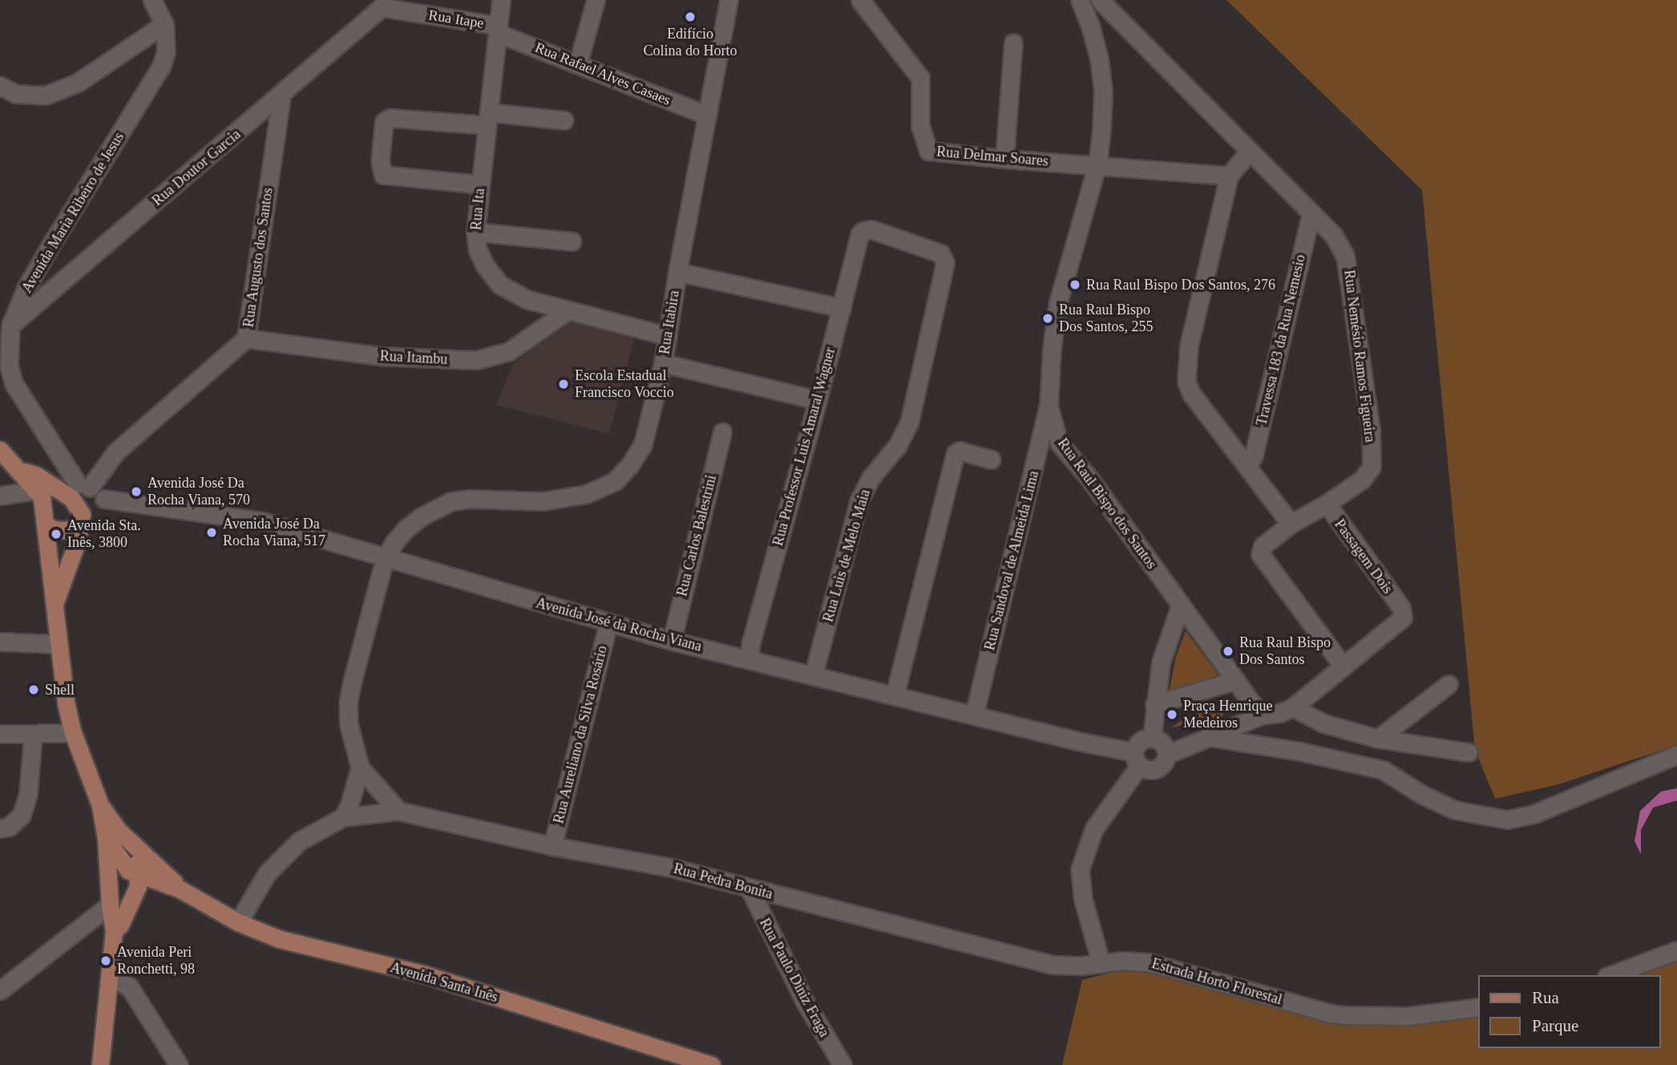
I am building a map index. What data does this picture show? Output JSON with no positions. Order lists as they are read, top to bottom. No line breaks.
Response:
{"streets":{"main road":["Avenida Santa Inês"],"street":["Rua Itape","Rua Rafael Alves Casaes","Rua Delmar Soares","Rua Doutor Garcia","Rua Ita","Avenida Maria Ribeiro de Jesus","Rua Augusto dos Santos","Rua Itabira","Travessa 183 da Rua Nemesio","Rua Nemésio Ramos Figueira","Rua Itambu","Rua Professor Luis Amaral Wagner","Rua Raul Bispo dos Santos","Rua Carlos Balestrini","Rua Luis de Melo Maia","Passagem Dois","Rua Sandoval de Almeida Lima","Avenida José da Rocha Viana","Rua Aureliano da Silva Rosário","Rua Pedra Bonita","Rua Paulo Diniz Fraga","Estrada Horto Florestal"]},"crossings":[["Rua Itape","Rua Rafael Alves Casaes"],["Rua Itape","Rua Doutor Garcia"],["Rua Itape","Rua Ita"],["Rua Rafael Alves Casaes","Rua Ita"],["Rua Rafael Alves Casaes","Rua Itabira"],["Rua Delmar Soares","Rua Raul Bispo dos Santos"],["Rua Doutor Garcia","Avenida Maria Ribeiro de Jesus"],["Rua Doutor Garcia","Rua Augusto dos Santos"],["Rua Ita","Rua Itabira"],["Rua Ita","Rua Itambu"],["Avenida Maria Ribeiro de Jesus","Rua Augusto dos Santos"],["Avenida Maria Ribeiro de Jesus","Avenida José da Rocha Viana"],["Rua Augusto dos Santos","Rua Itambu"],["Rua Itabira","Avenida José da Rocha Viana"],["Travessa 183 da Rua Nemesio","Rua Nemésio Ramos Figueira"],["Rua Nemésio Ramos Figueira","Passagem Dois"],["Rua Professor Luis Amaral Wagner","Rua Luis de Melo Maia"],["Rua Professor Luis Amaral Wagner","Avenida José da Rocha Viana"],["Rua Raul Bispo dos Santos","Rua Sandoval de Almeida Lima"],["Rua Carlos Balestrini","Avenida José da Rocha Viana"],["Rua Luis de Melo Maia","Avenida José da Rocha Viana"],["Rua Sandoval de Almeida Lima","Avenida José da Rocha Viana"],["Avenida José da Rocha Viana","Rua Aureliano da Silva Rosário"],["Rua Aureliano da Silva Rosário","Rua Pedra Bonita"],["Rua Pedra Bonita","Rua Paulo Diniz Fraga"],["Rua Pedra Bonita","Estrada Horto Florestal"]],"places":["Edifício Colina do Horto","Rua Raul Bispo Dos Santos, 276","Rua Raul Bispo Dos Santos, 255","Escola Estadual Francisco Voccio","Avenida José Da Rocha Viana, 570","Avenida José Da Rocha Viana, 517","Avenida Sta. Inês, 3800","Rua Raul Bispo Dos Santos","Shell","Praça Henrique Medeiros","Avenida Peri Ronchetti, 98"],"legend":["Rua","Parque"]}
